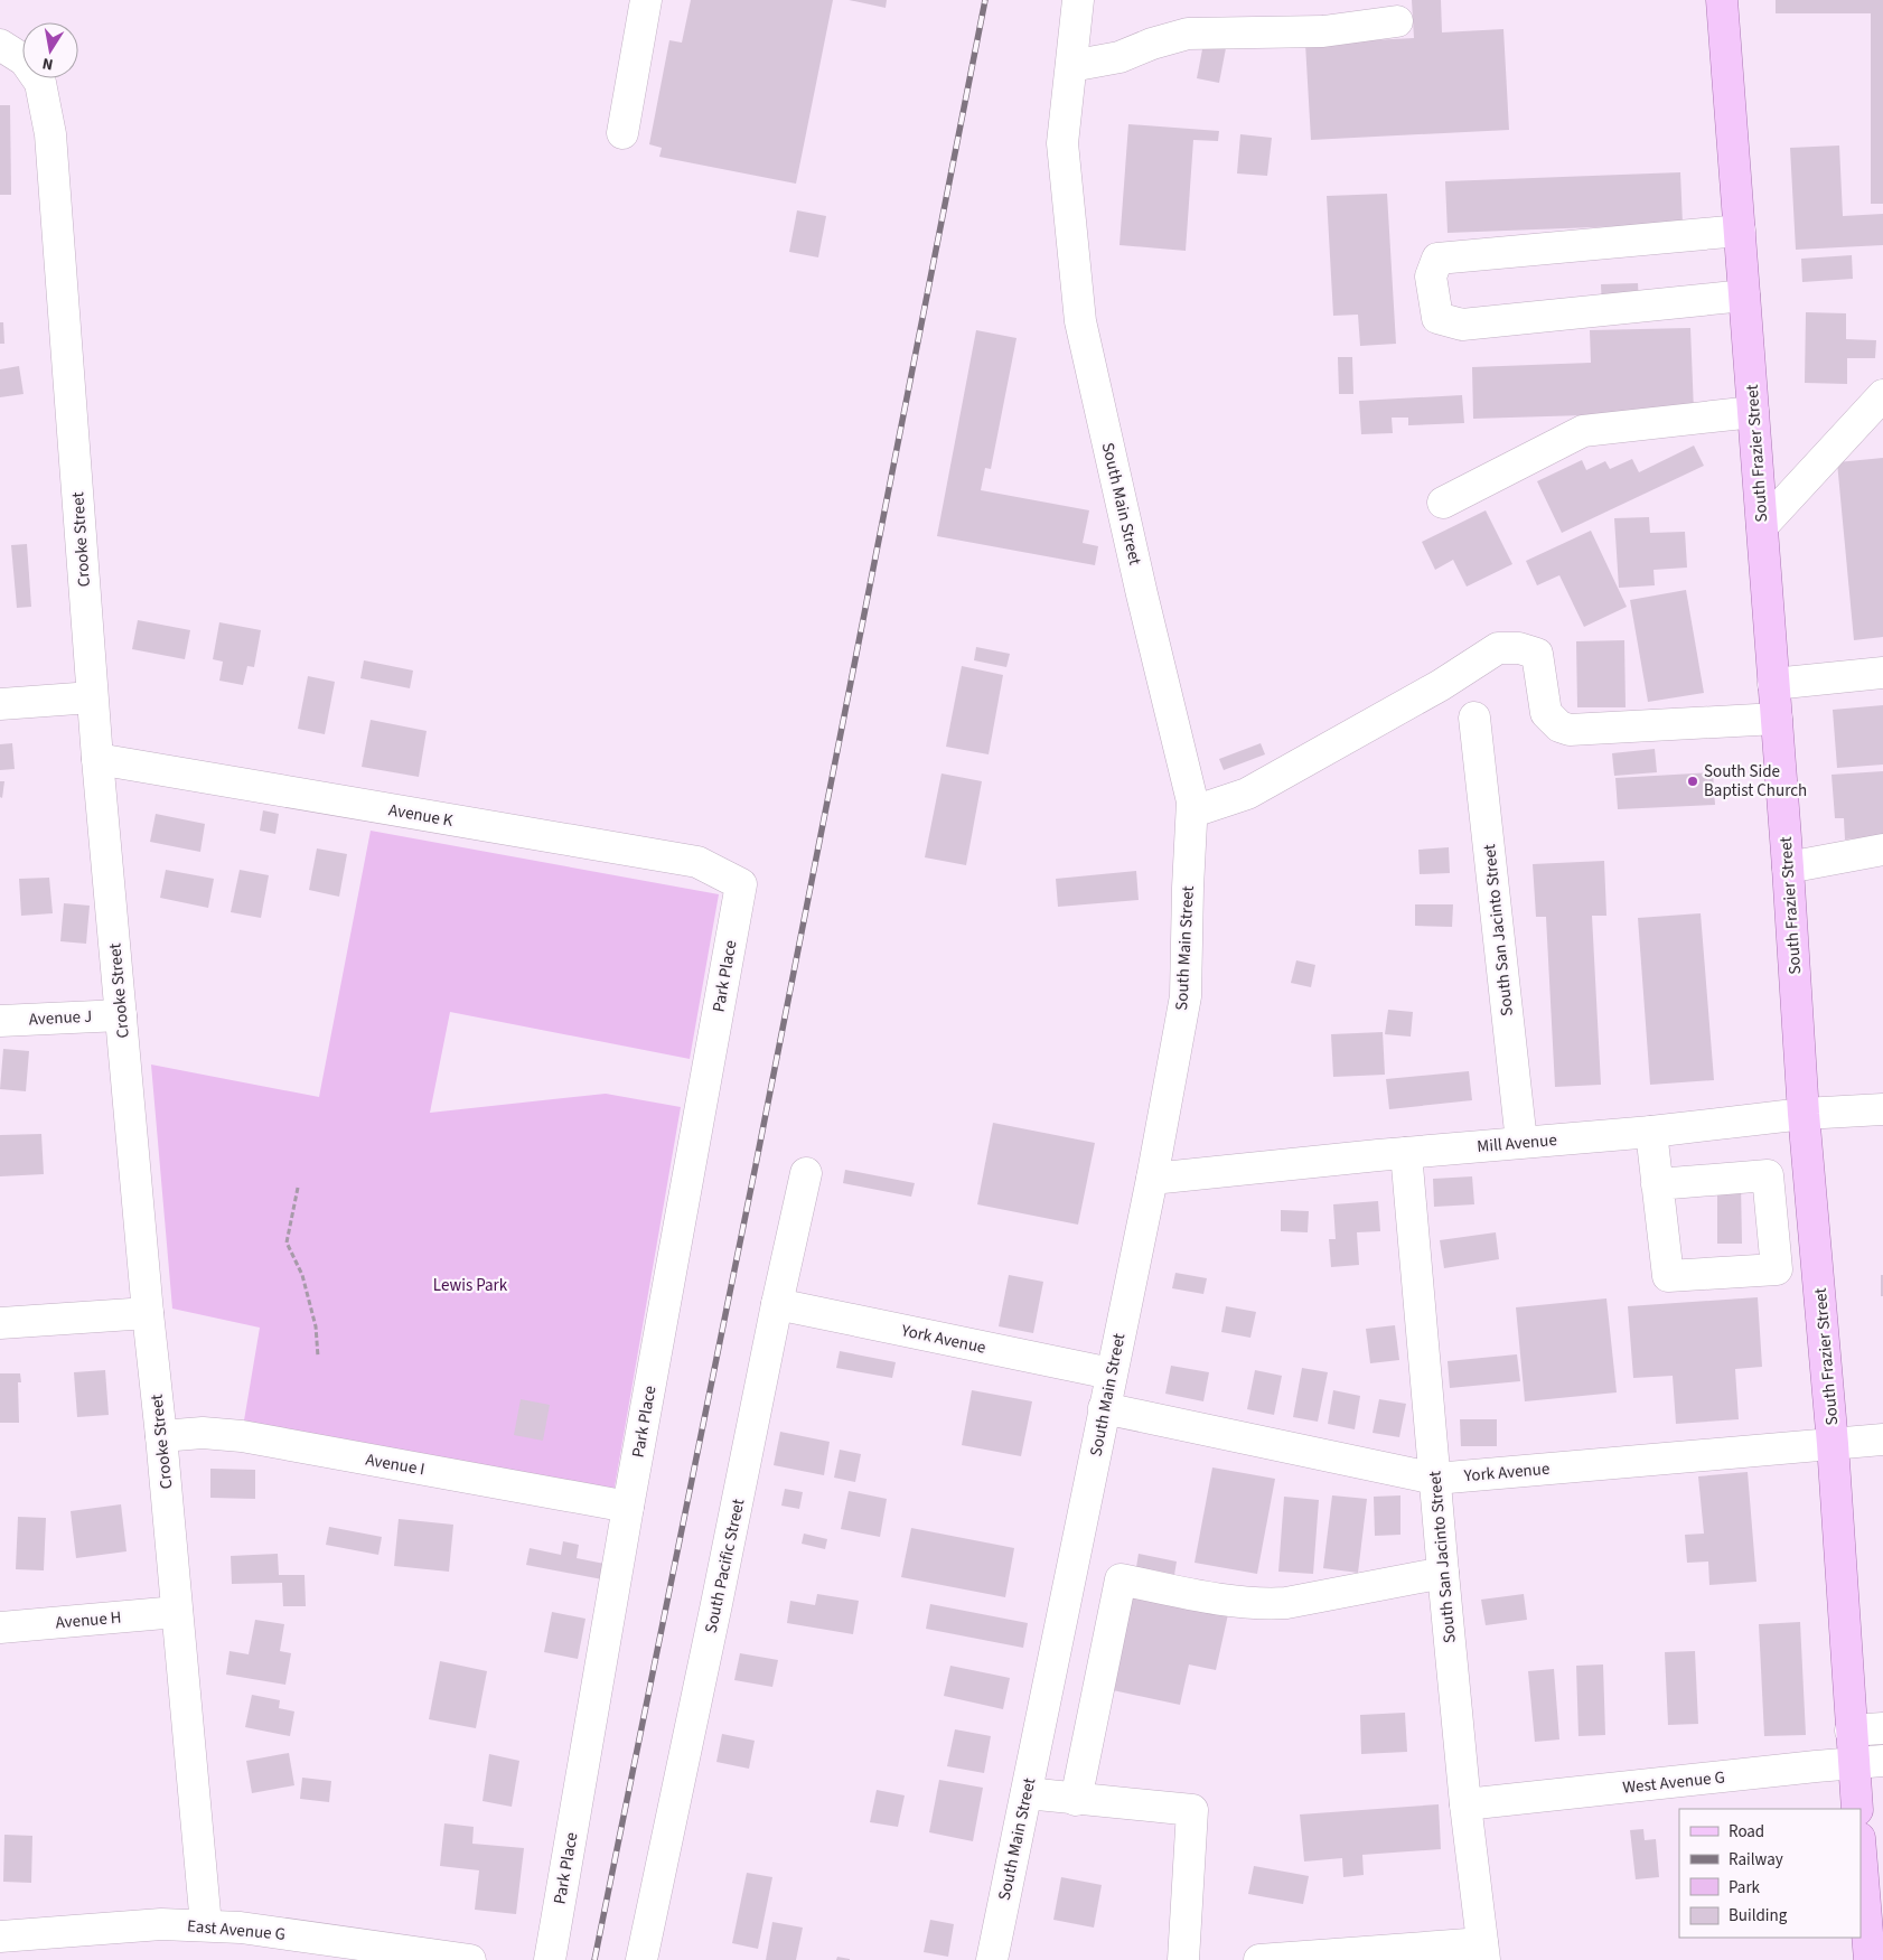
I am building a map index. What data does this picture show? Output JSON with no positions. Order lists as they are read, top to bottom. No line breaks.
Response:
{"streets":{"main road":["South Frazier Street"],"street":["South Main Street","Crooke Street","Avenue K","South San Jacinto Street","Park Place","Avenue J","Mill Avenue","York Avenue","Avenue I","South Pacific Street","Avenue H","West Avenue G","East Avenue G"]},"crossings":[["South Frazier Street","Mill Avenue"],["South Frazier Street","York Avenue"],["South Frazier Street","West Avenue G"],["South Main Street","Mill Avenue"],["South Main Street","York Avenue"],["Crooke Street","Avenue K"],["Crooke Street","Avenue J"],["Crooke Street","Avenue I"],["Crooke Street","Avenue H"],["Crooke Street","East Avenue G"],["Avenue K","Park Place"],["South San Jacinto Street","Mill Avenue"],["South San Jacinto Street","York Avenue"],["South San Jacinto Street","West Avenue G"],["Park Place","Avenue I"],["York Avenue","South Pacific Street"]],"parks":["Lewis Park"],"places":["South Side Baptist Church"],"legend":["Road","Railway","Park","Building"],"north":"bottom"}
